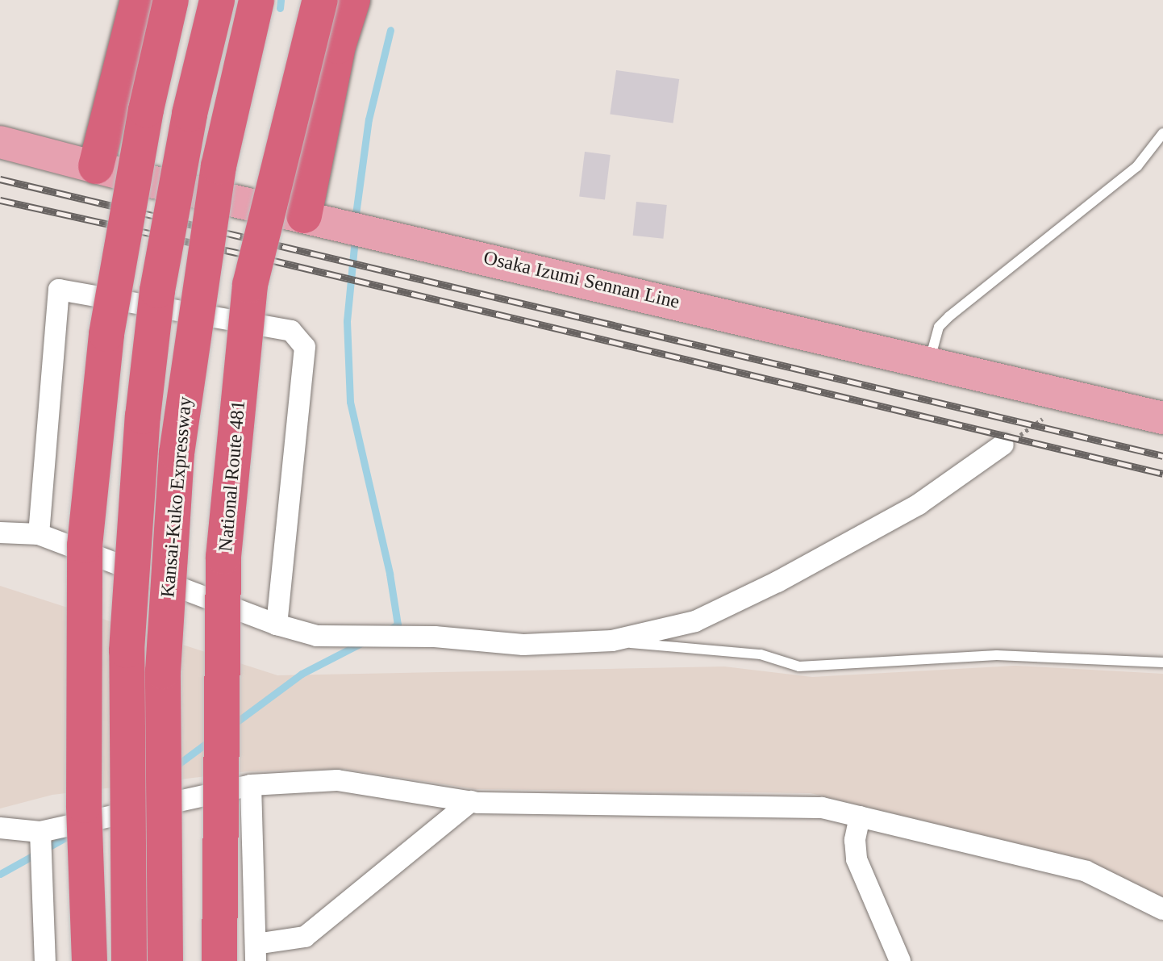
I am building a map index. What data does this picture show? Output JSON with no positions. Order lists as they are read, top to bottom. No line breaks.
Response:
{"streets":{"highway":["National Route 481","Kansai-Kuko Expressway"],"main road":["Osaka Izumi Sennan Line"]}}
